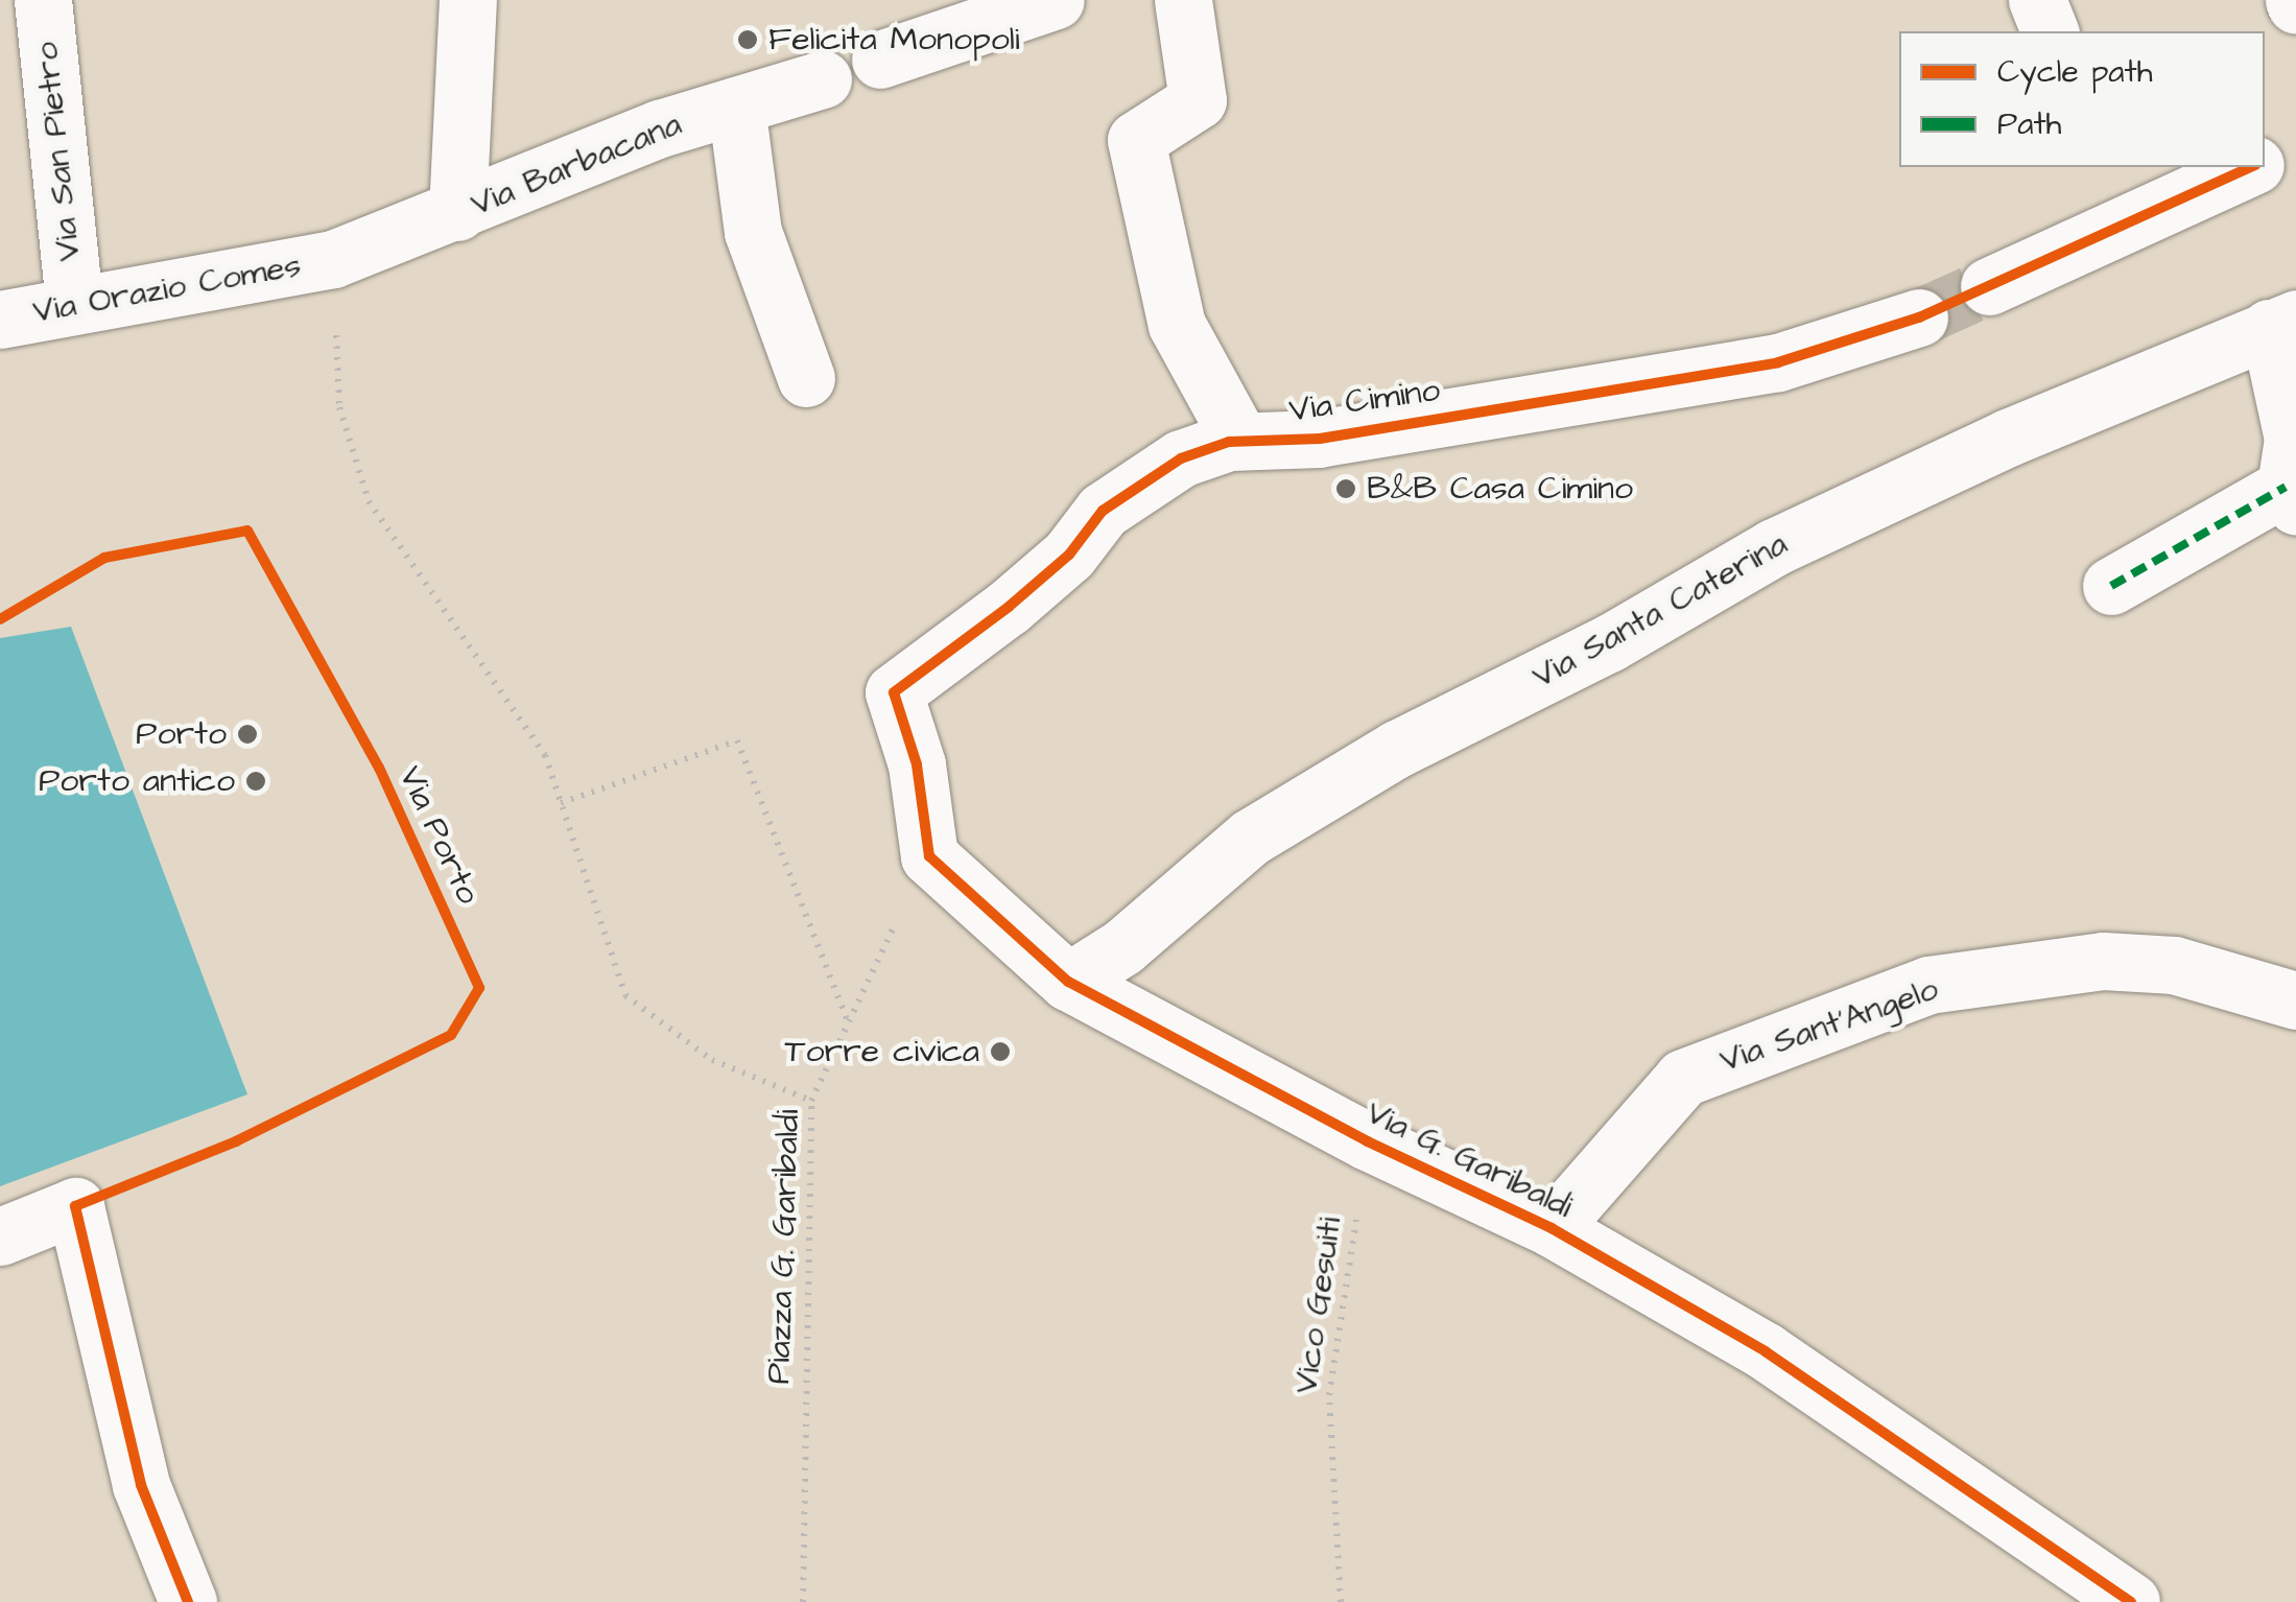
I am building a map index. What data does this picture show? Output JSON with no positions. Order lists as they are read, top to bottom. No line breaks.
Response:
{"streets":{"street":["Via San Pietro","Via Barbacana","Via Orazio Comes","Via Cimino","Via Santa Caterina","Via Sant'Angelo","Via G. Garibaldi"],"path":["Piazza G. Garibaldi","Vico Gesuiti"],"cycle path":["Via Porto"]},"crossings":[["Via San Pietro","Via Orazio Comes"],["Via Barbacana","Via Orazio Comes"],["Via Cimino","Via G. Garibaldi"],["Via Cimino","Piazza G. Garibaldi"],["Via Santa Caterina","Via G. Garibaldi"],["Via Sant'Angelo","Via G. Garibaldi"],["Via G. Garibaldi","Piazza G. Garibaldi"],["Via G. Garibaldi","Vico Gesuiti"]],"places":["Felicita Monopoli","B&B Casa Cimino","Porto","Porto antico","Torre civica"],"legend":["Cycle path","Path"]}
